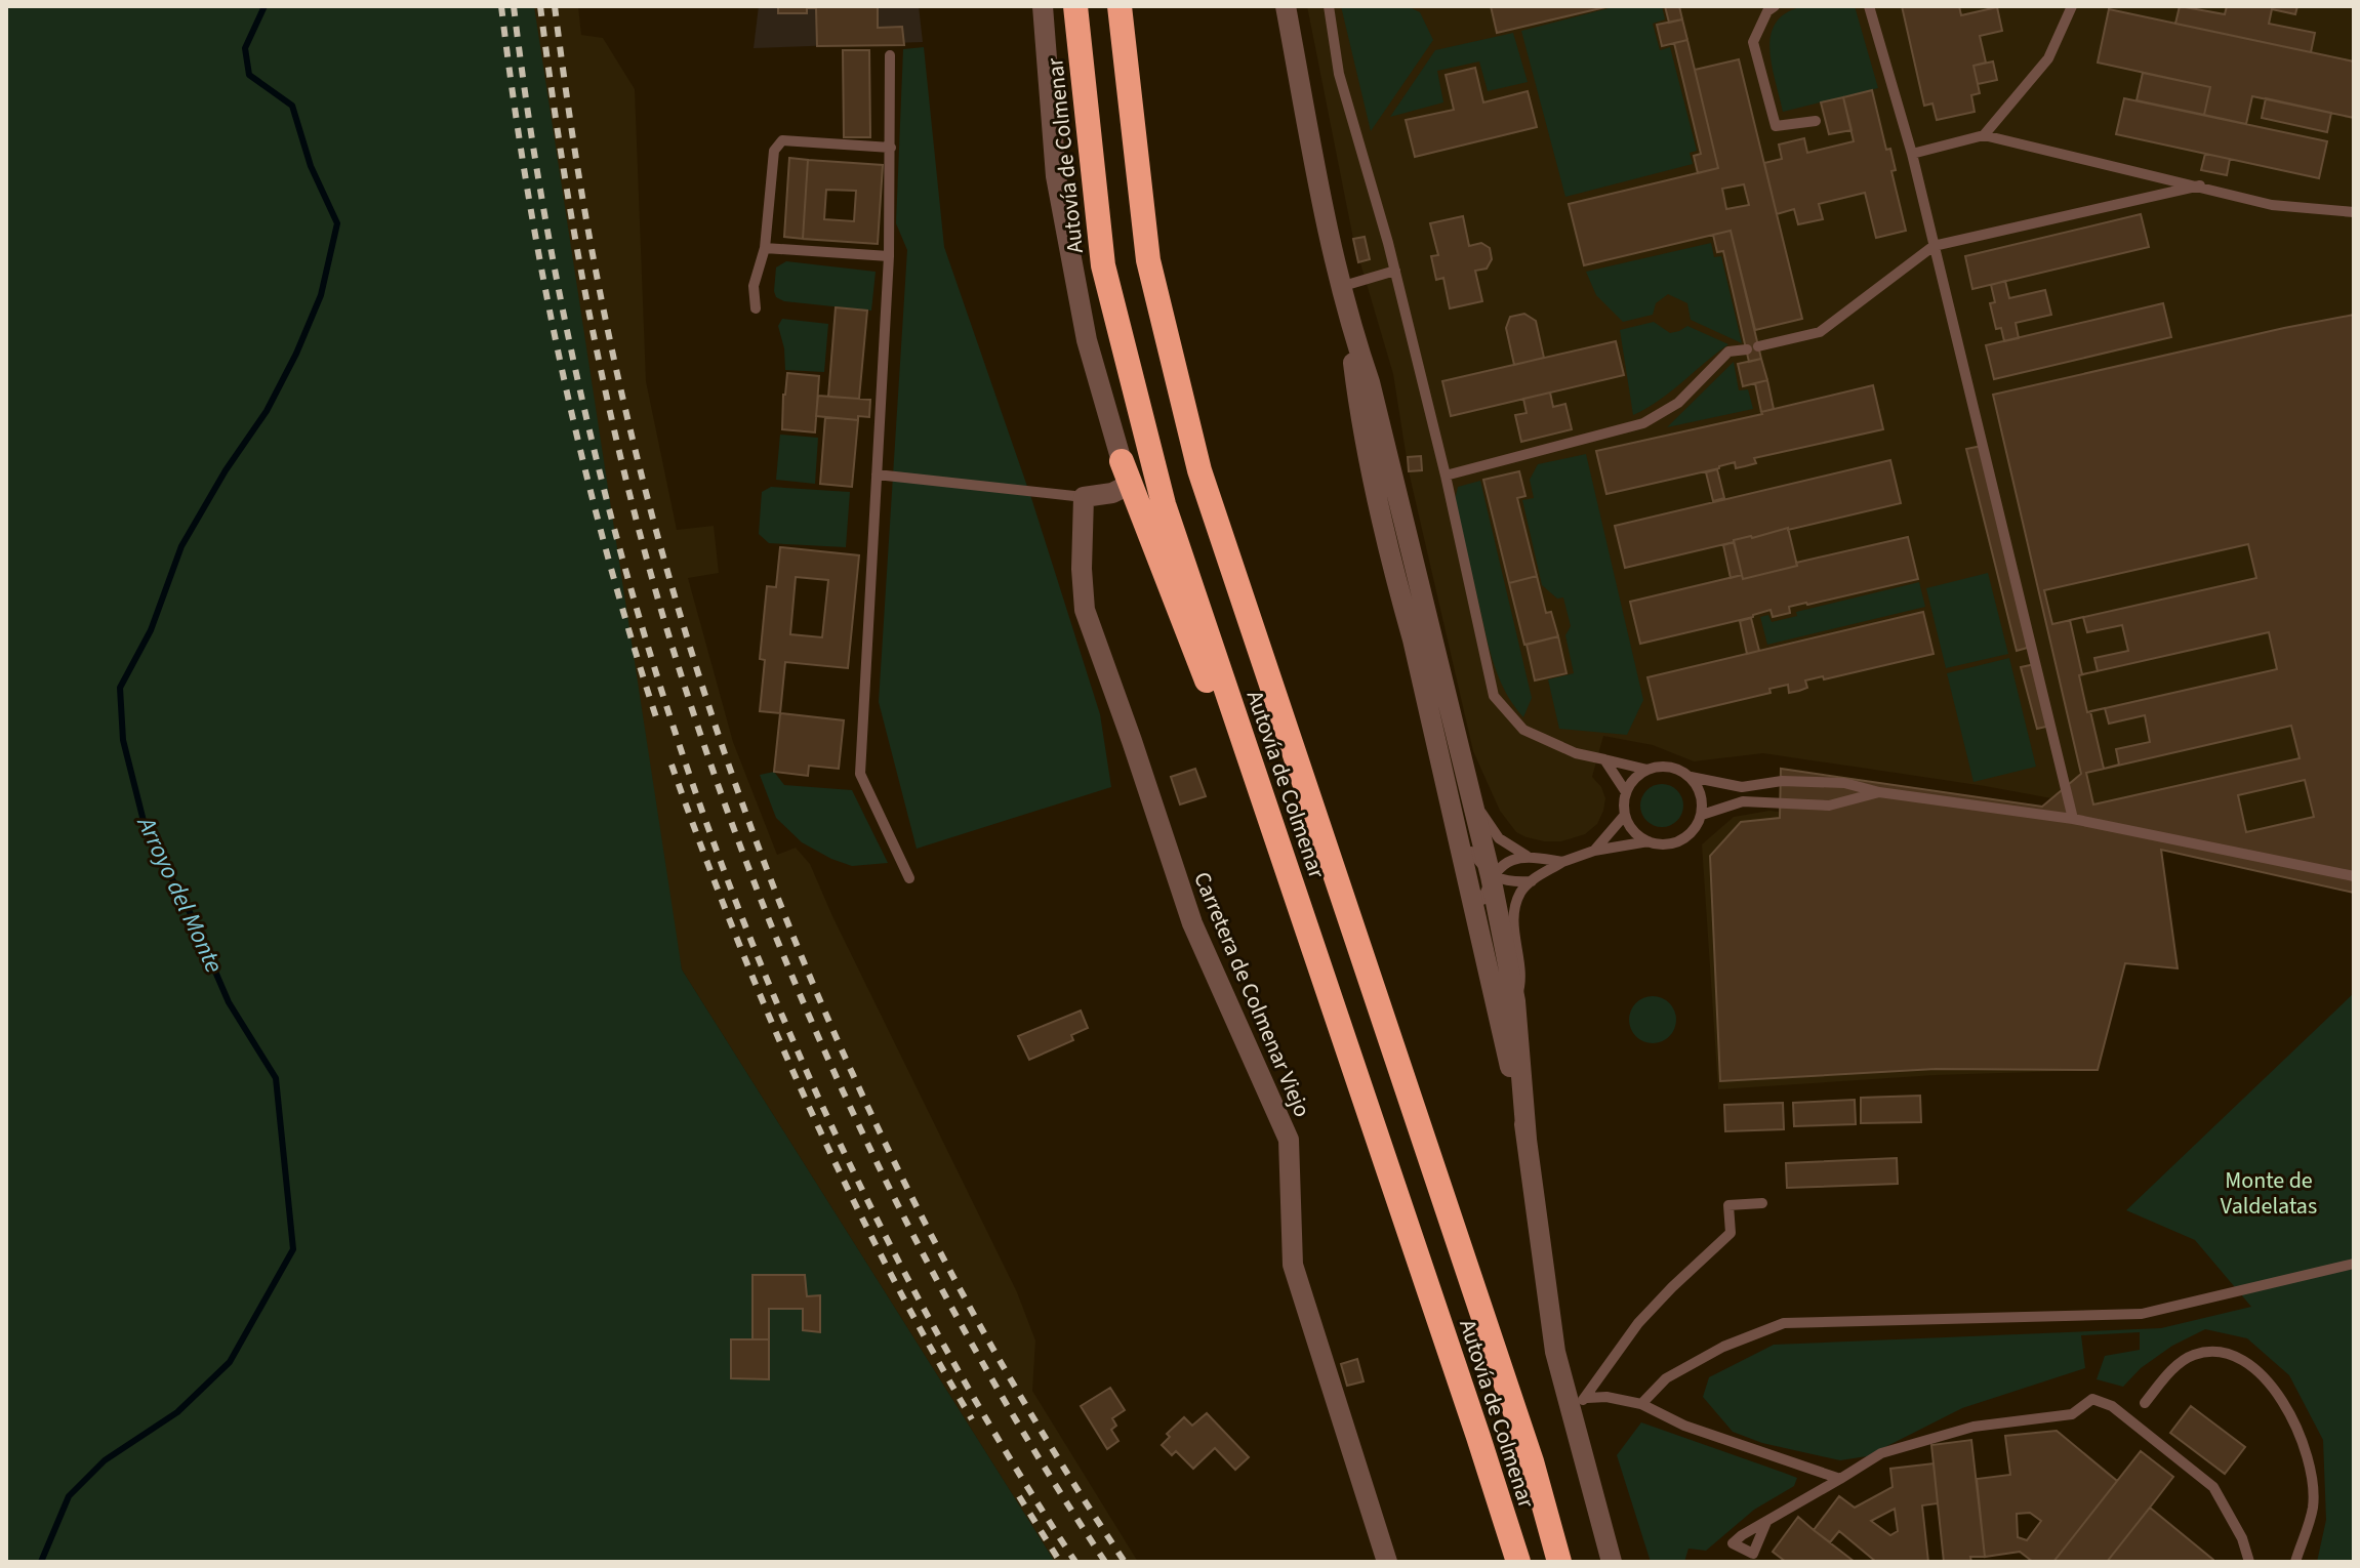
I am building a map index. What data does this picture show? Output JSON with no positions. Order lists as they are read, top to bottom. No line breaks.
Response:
{"streets":{"highway":["Autovía de Colmenar"],"street":["Carretera de Colmenar Viejo"]},"water":["Arroyo del Monte"],"parks":["Monte de Valdelatas"]}
